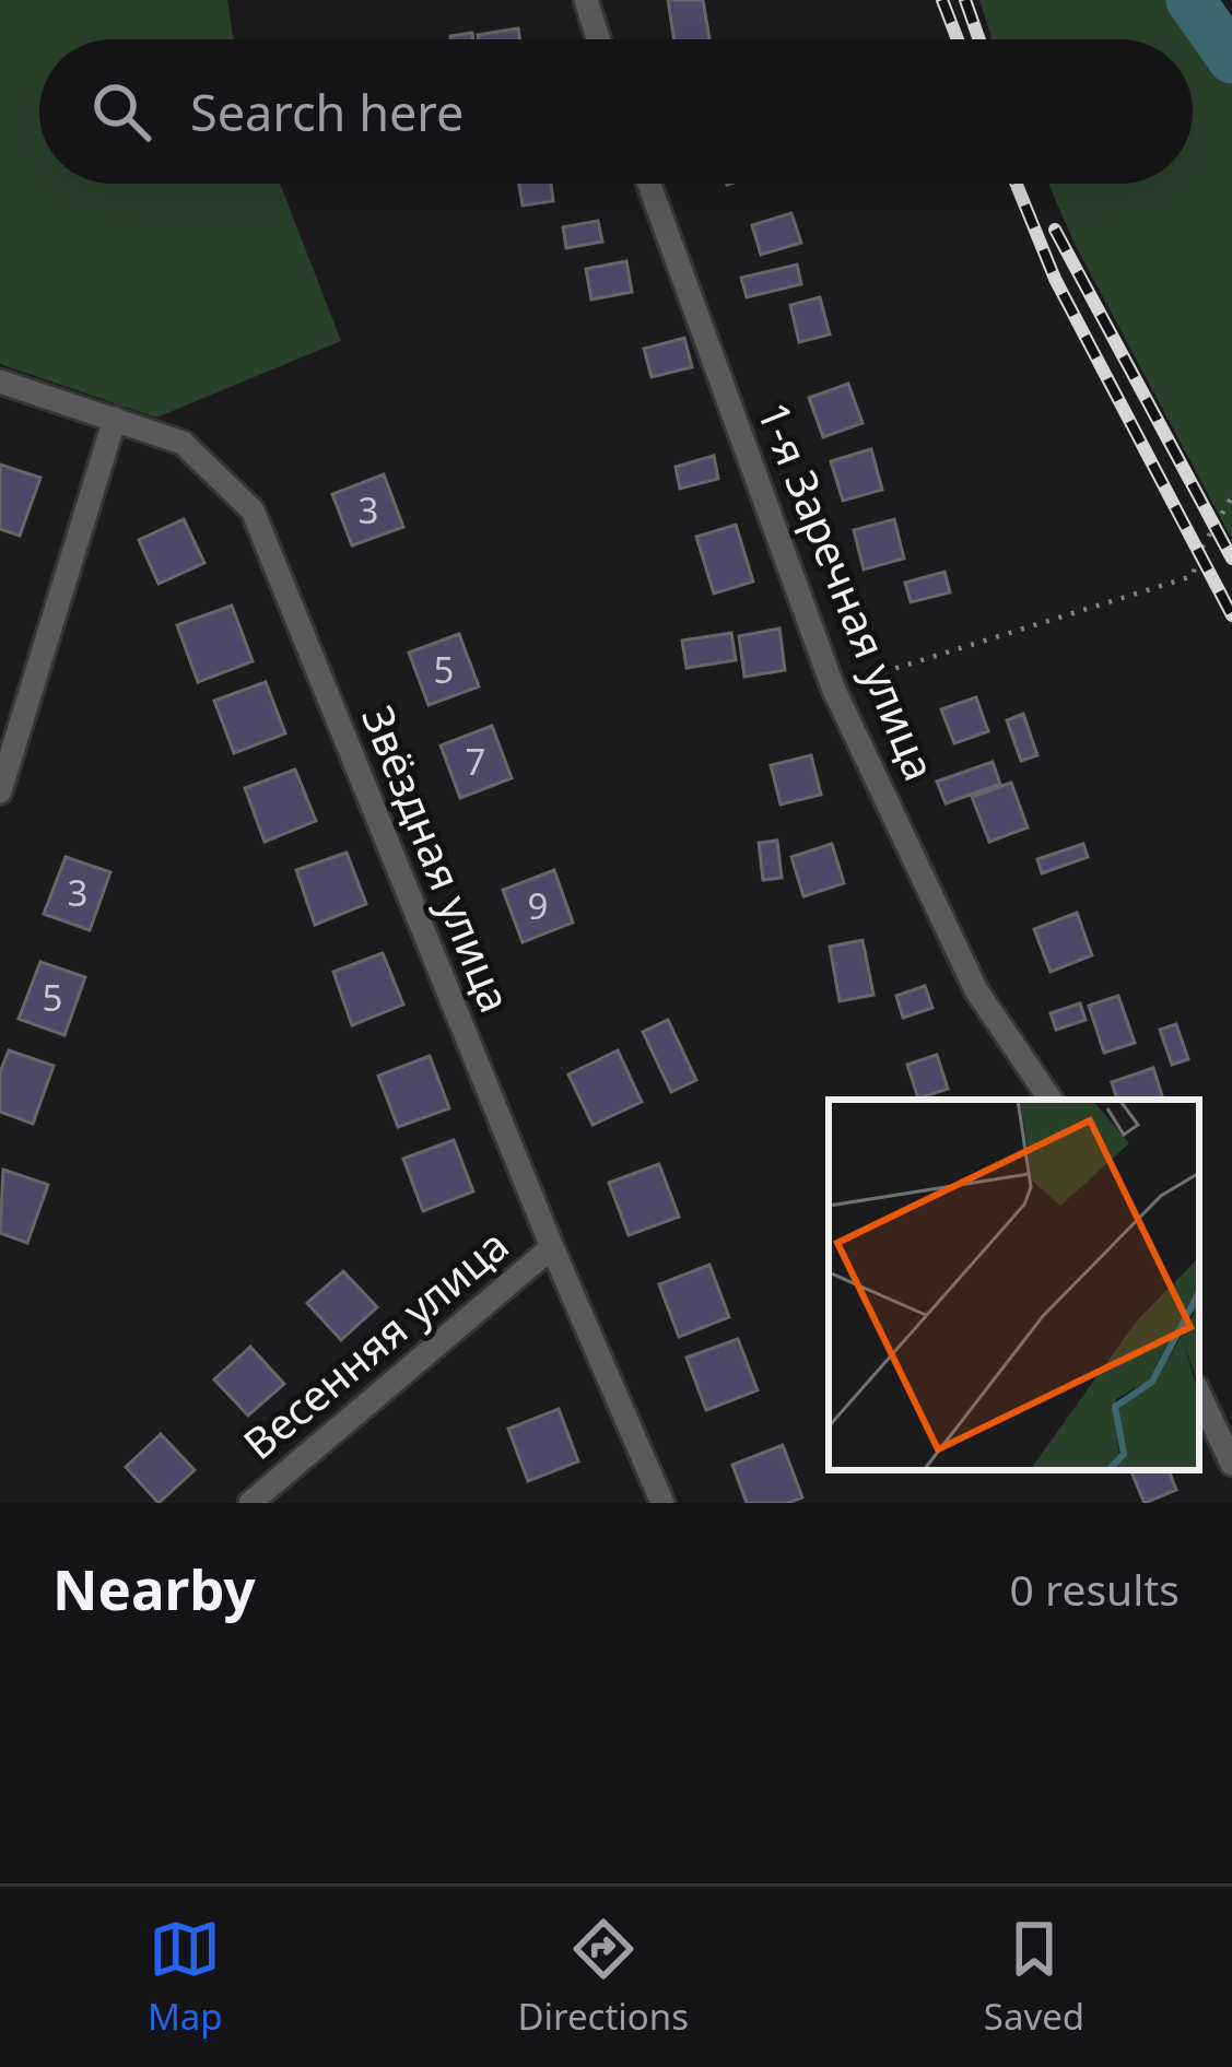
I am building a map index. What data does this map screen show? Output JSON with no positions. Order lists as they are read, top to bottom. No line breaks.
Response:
{"streets":{"street":["1-я Заречная улица","Звёздная улица","Весенняя улица"]},"crossings":[["Звёздная улица","Весенняя улица"]],"house_numbers":["3","5","7","3","9","5"],"page":{"search":"Search here","heading":["Nearby","0 results"],"nav":["Map","Directions","Saved"]}}
